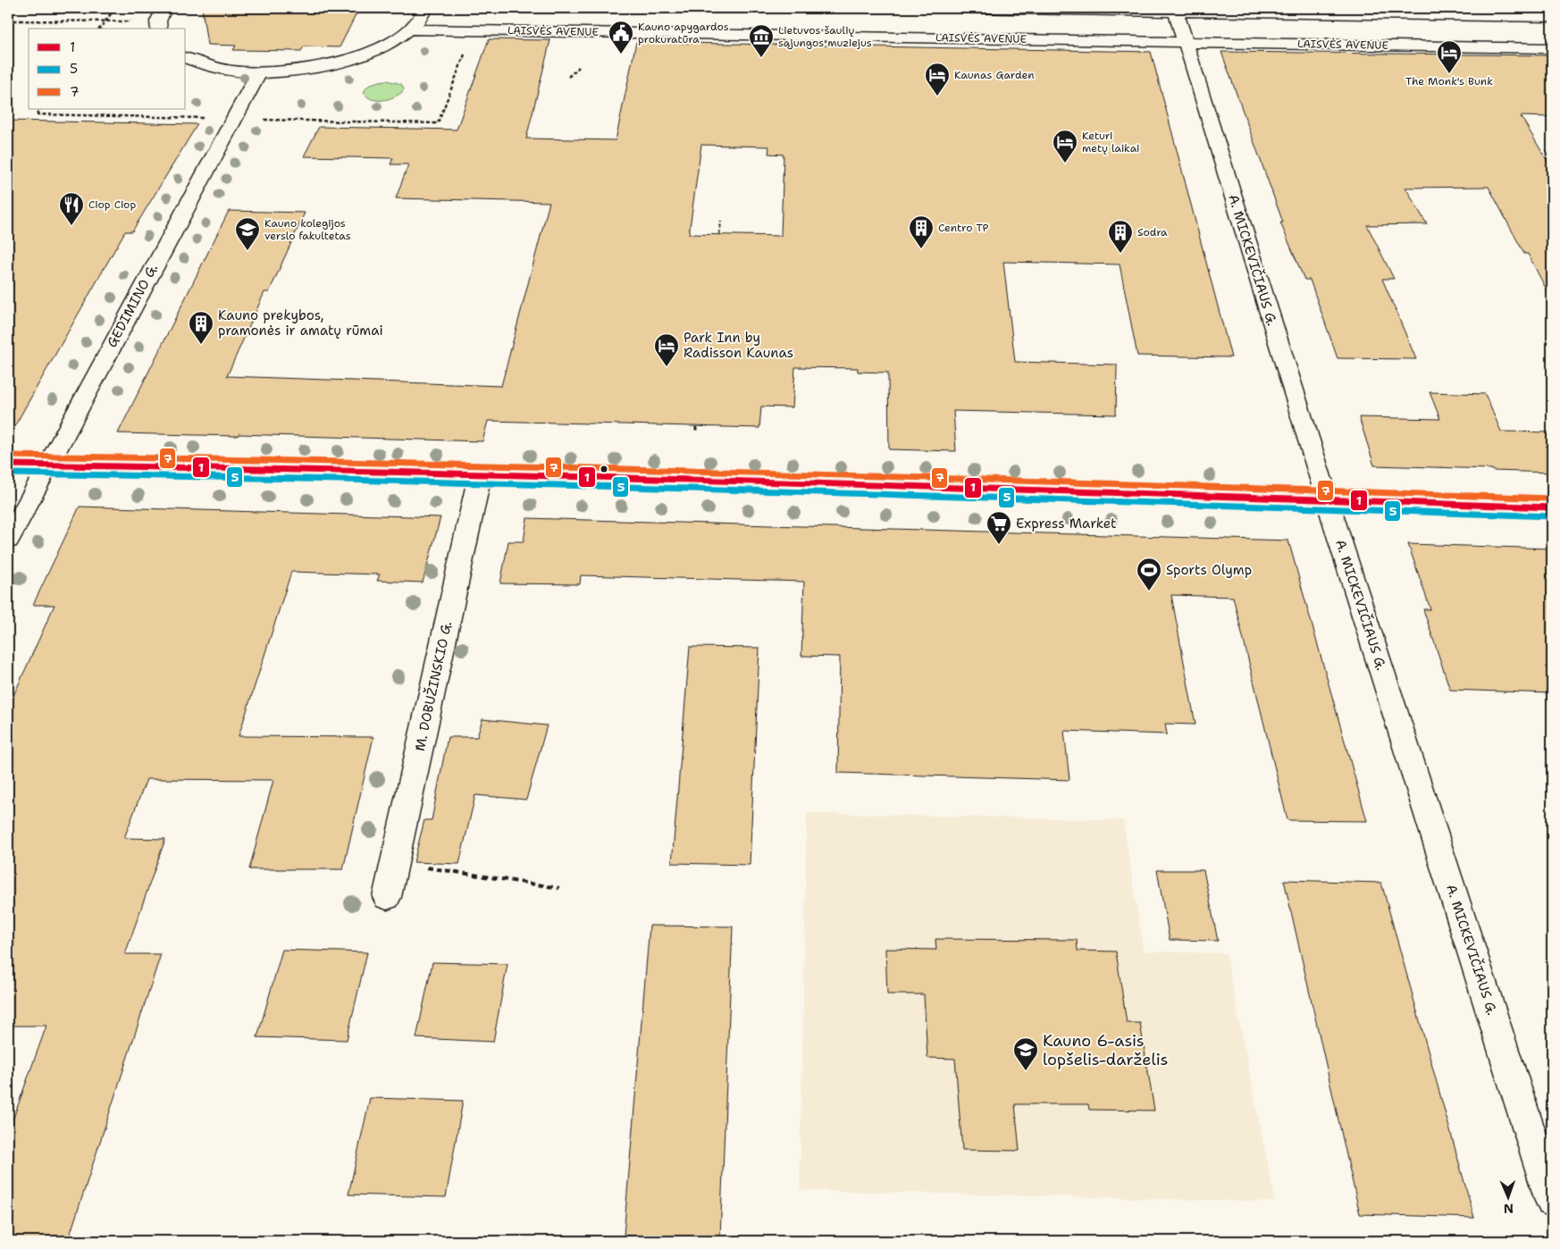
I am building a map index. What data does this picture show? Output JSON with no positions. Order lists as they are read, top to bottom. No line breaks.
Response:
{"streets":{"street":["LAISVĖS AVENUE","A. MICKEVIČIAUS G.","GEDIMINO G.","M. DOBUŽINSKIO G."]},"crossings":[["LAISVĖS AVENUE","A. MICKEVIČIAUS G."]],"places":{"public building":["Kauno apygardos prokuratūra"],"museum":["Lietuvos šaulių sąjungos muziejus"],"hotel":["The Monk's Bunk","Kaunas Garden","Keturi metų laikai","Park Inn by Radisson Kaunas"],"restaurant":["Ciop Ciop"],"building":["Centro TP","Sodra","Kauno prekybos, pramonės ir amatų rūmai"],"school or university":["Kauno kolegijos verslo fakultetas","Kauno 6-asis lopšelis-darželis"],"supermarket":["Express Market"],"sports":["Sports Olymp"]},"lines":["transit line 7","transit line 1","transit line 5"],"legend":["1","5","7"],"north":"bottom"}
